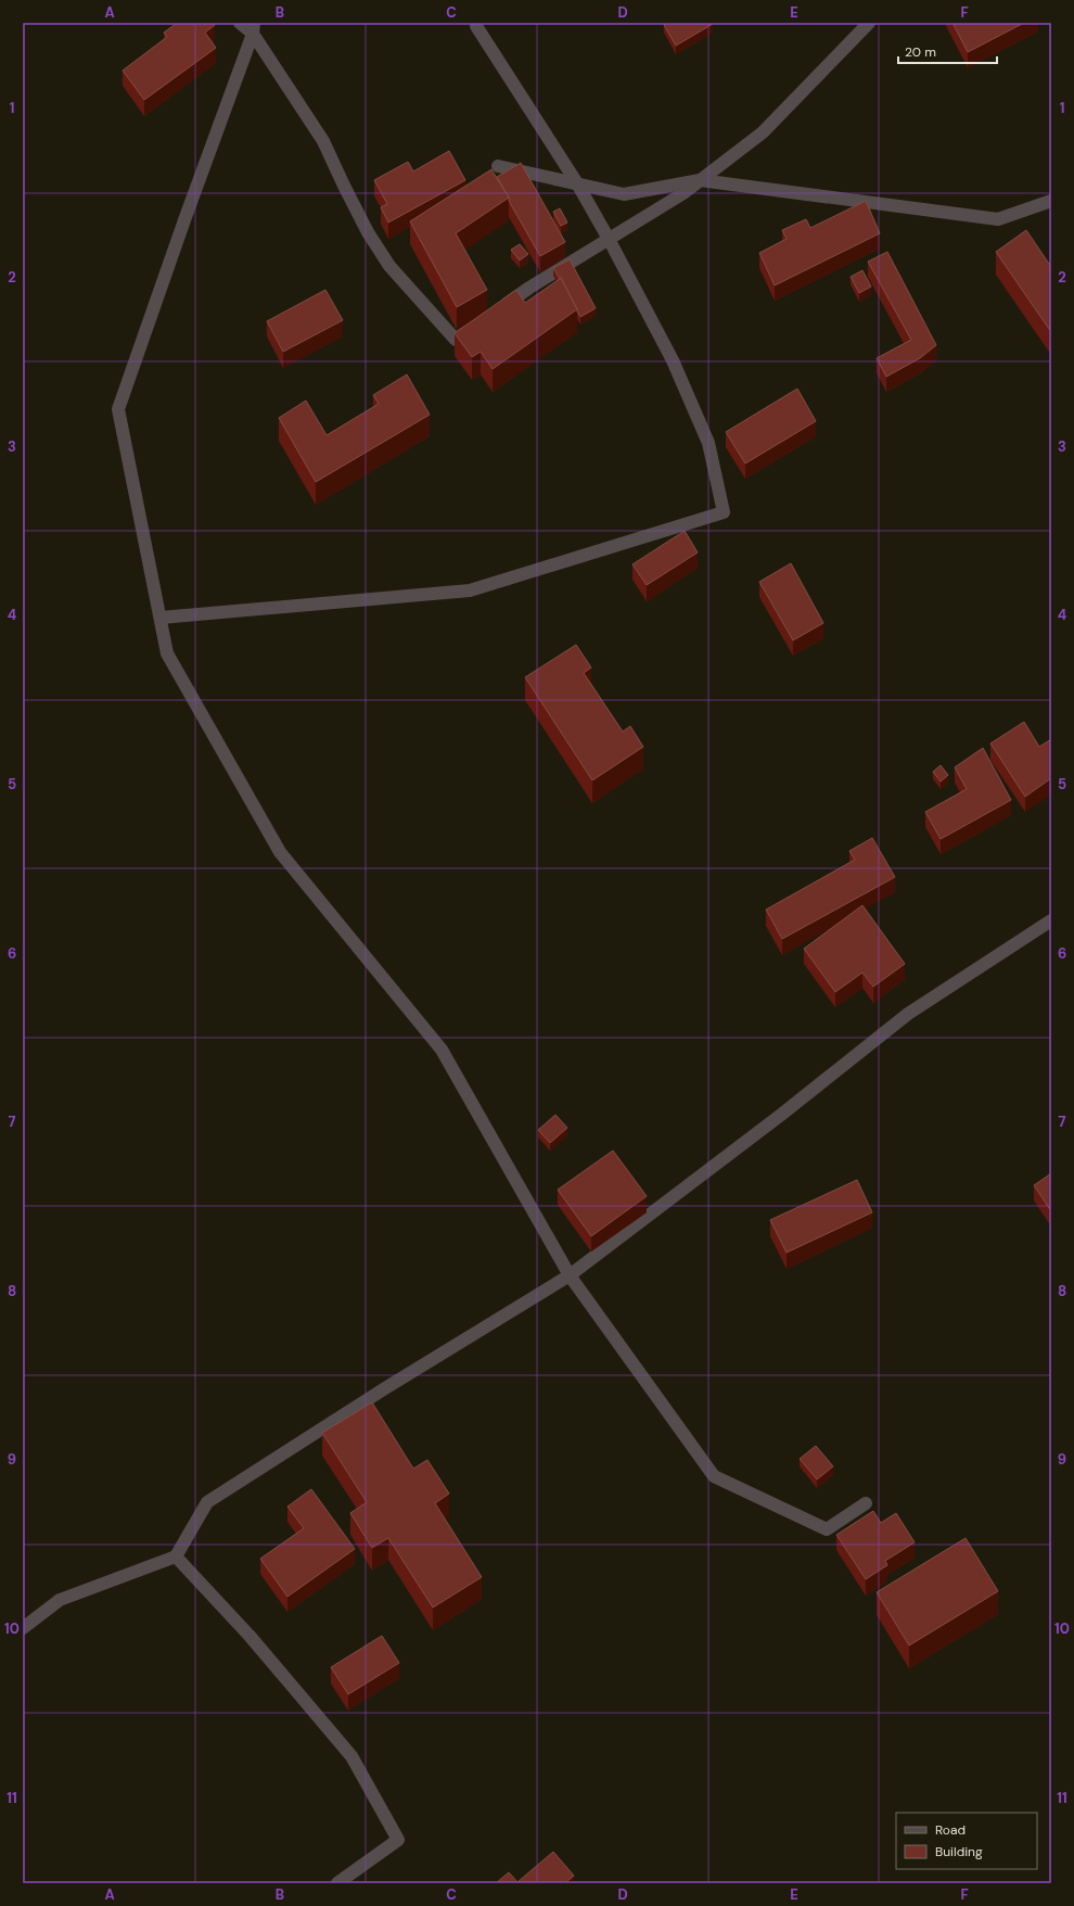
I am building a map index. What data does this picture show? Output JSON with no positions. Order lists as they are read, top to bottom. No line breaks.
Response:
{"legend":["Road","Building"],"scale_bar":"20 m","grid":{"columns":["A","B","C","D","E","F"],"rows":["1","2","3","4","5","6","7","8","9","10","11"]}}
